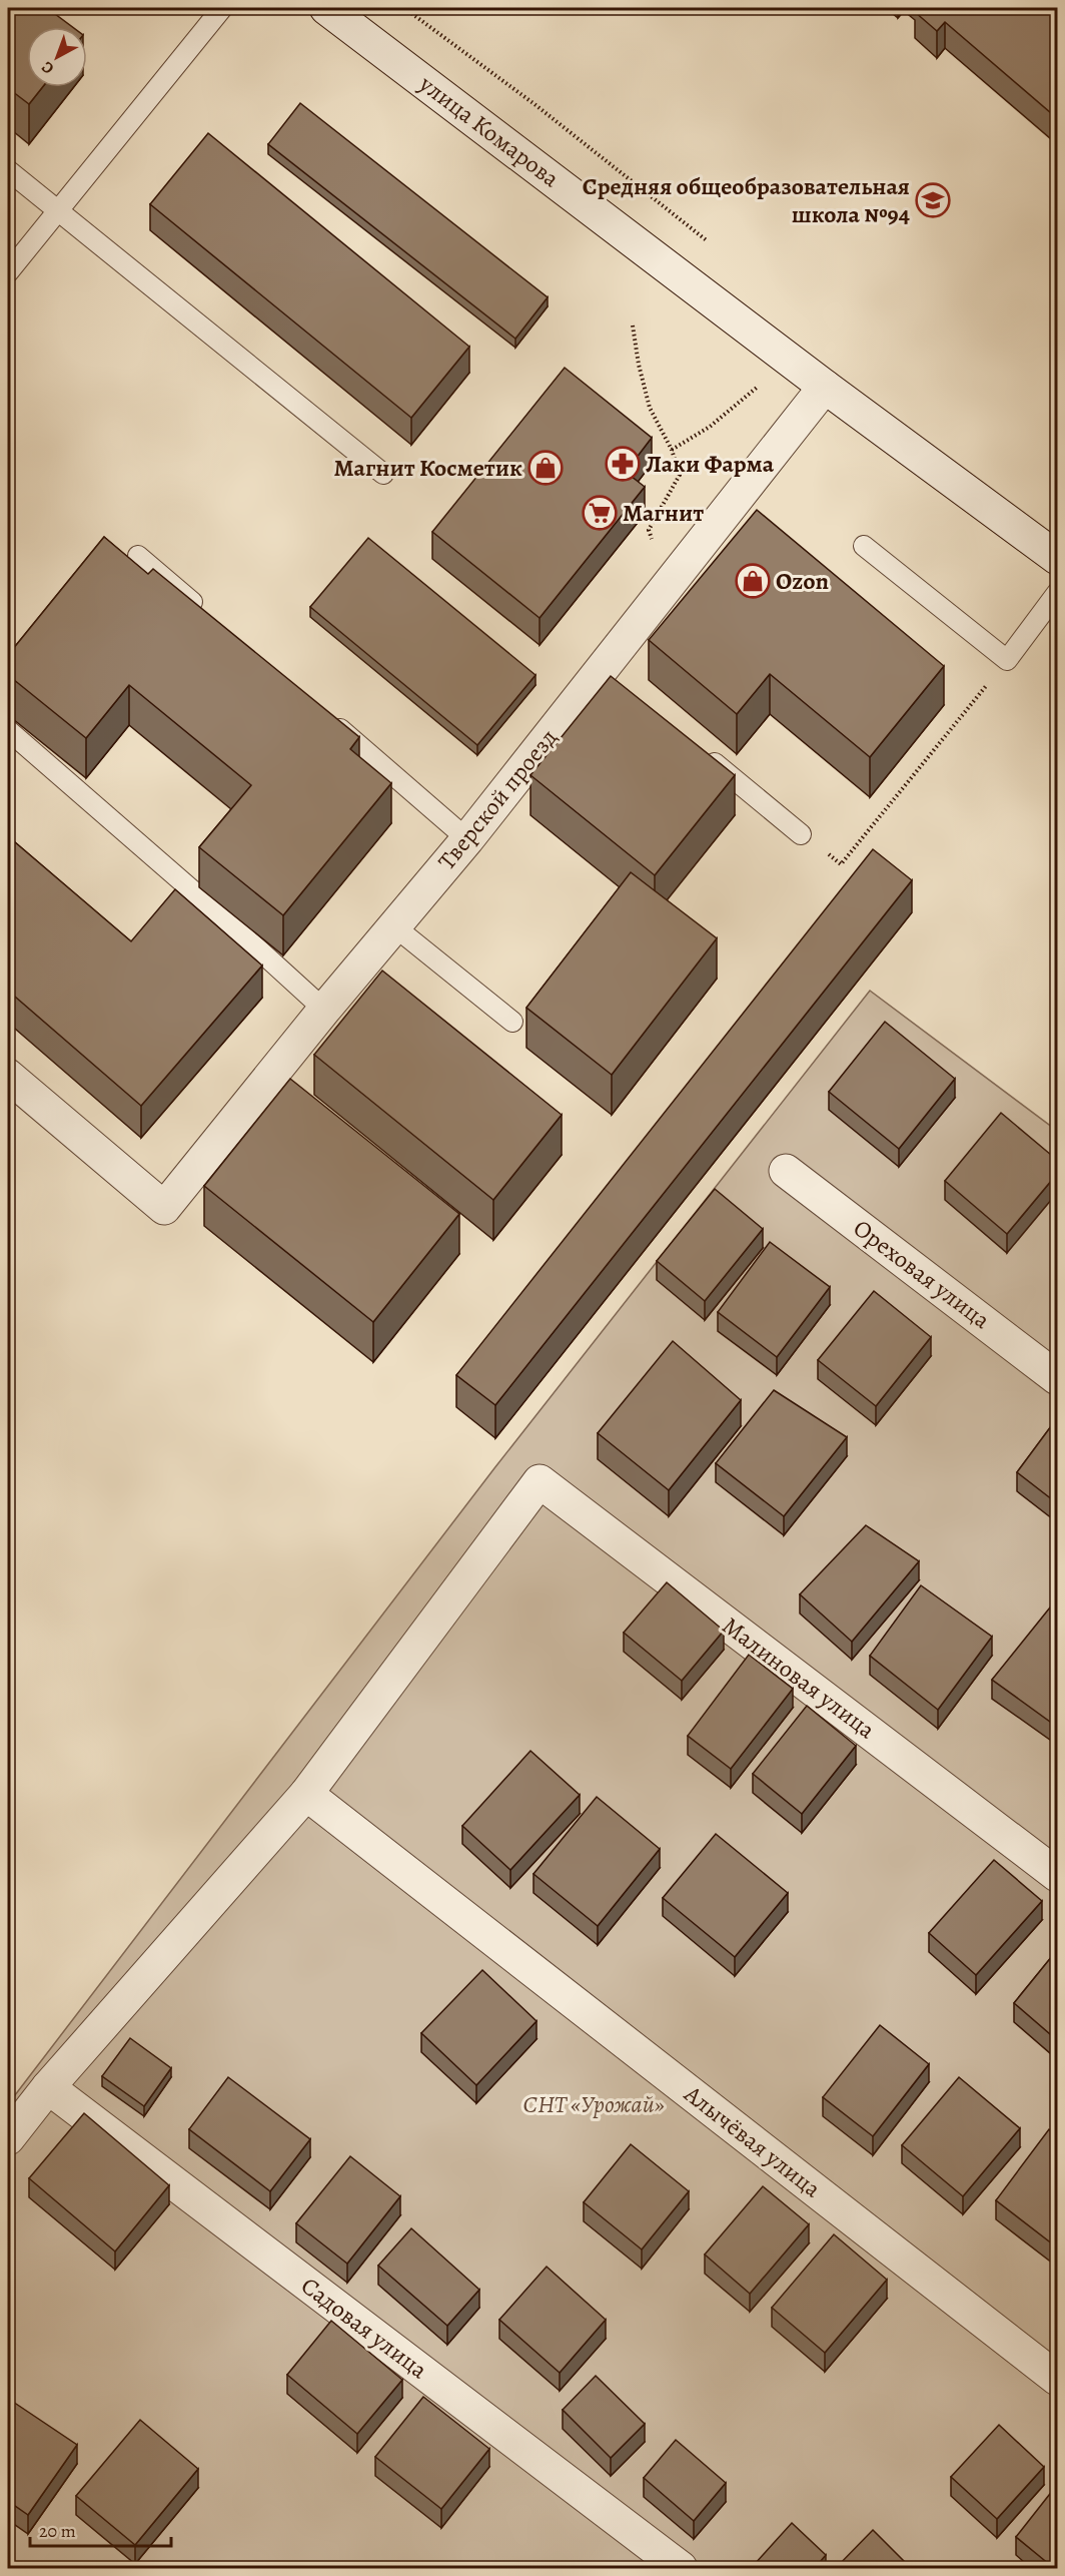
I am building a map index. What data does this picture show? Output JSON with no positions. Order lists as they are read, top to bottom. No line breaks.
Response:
{"streets":{"street":["улица Комарова","Тверской проезд","Ореховая улица","Малиновая улица","Алычёвая улица","Садовая улица"]},"crossings":[["улица Комарова","Тверской проезд"],["Малиновая улица","Алычёвая улица"]],"parks":["СНТ «Урожай»"],"places":{"school or university":["Средняя общеобразовательная школа №94"],"pharmacy":["Лаки Фарма"],"shop":["Магнит Косметик","Ozon"],"supermarket":["Магнит"]},"scale_bar":"20 m","north":"bottom left"}
